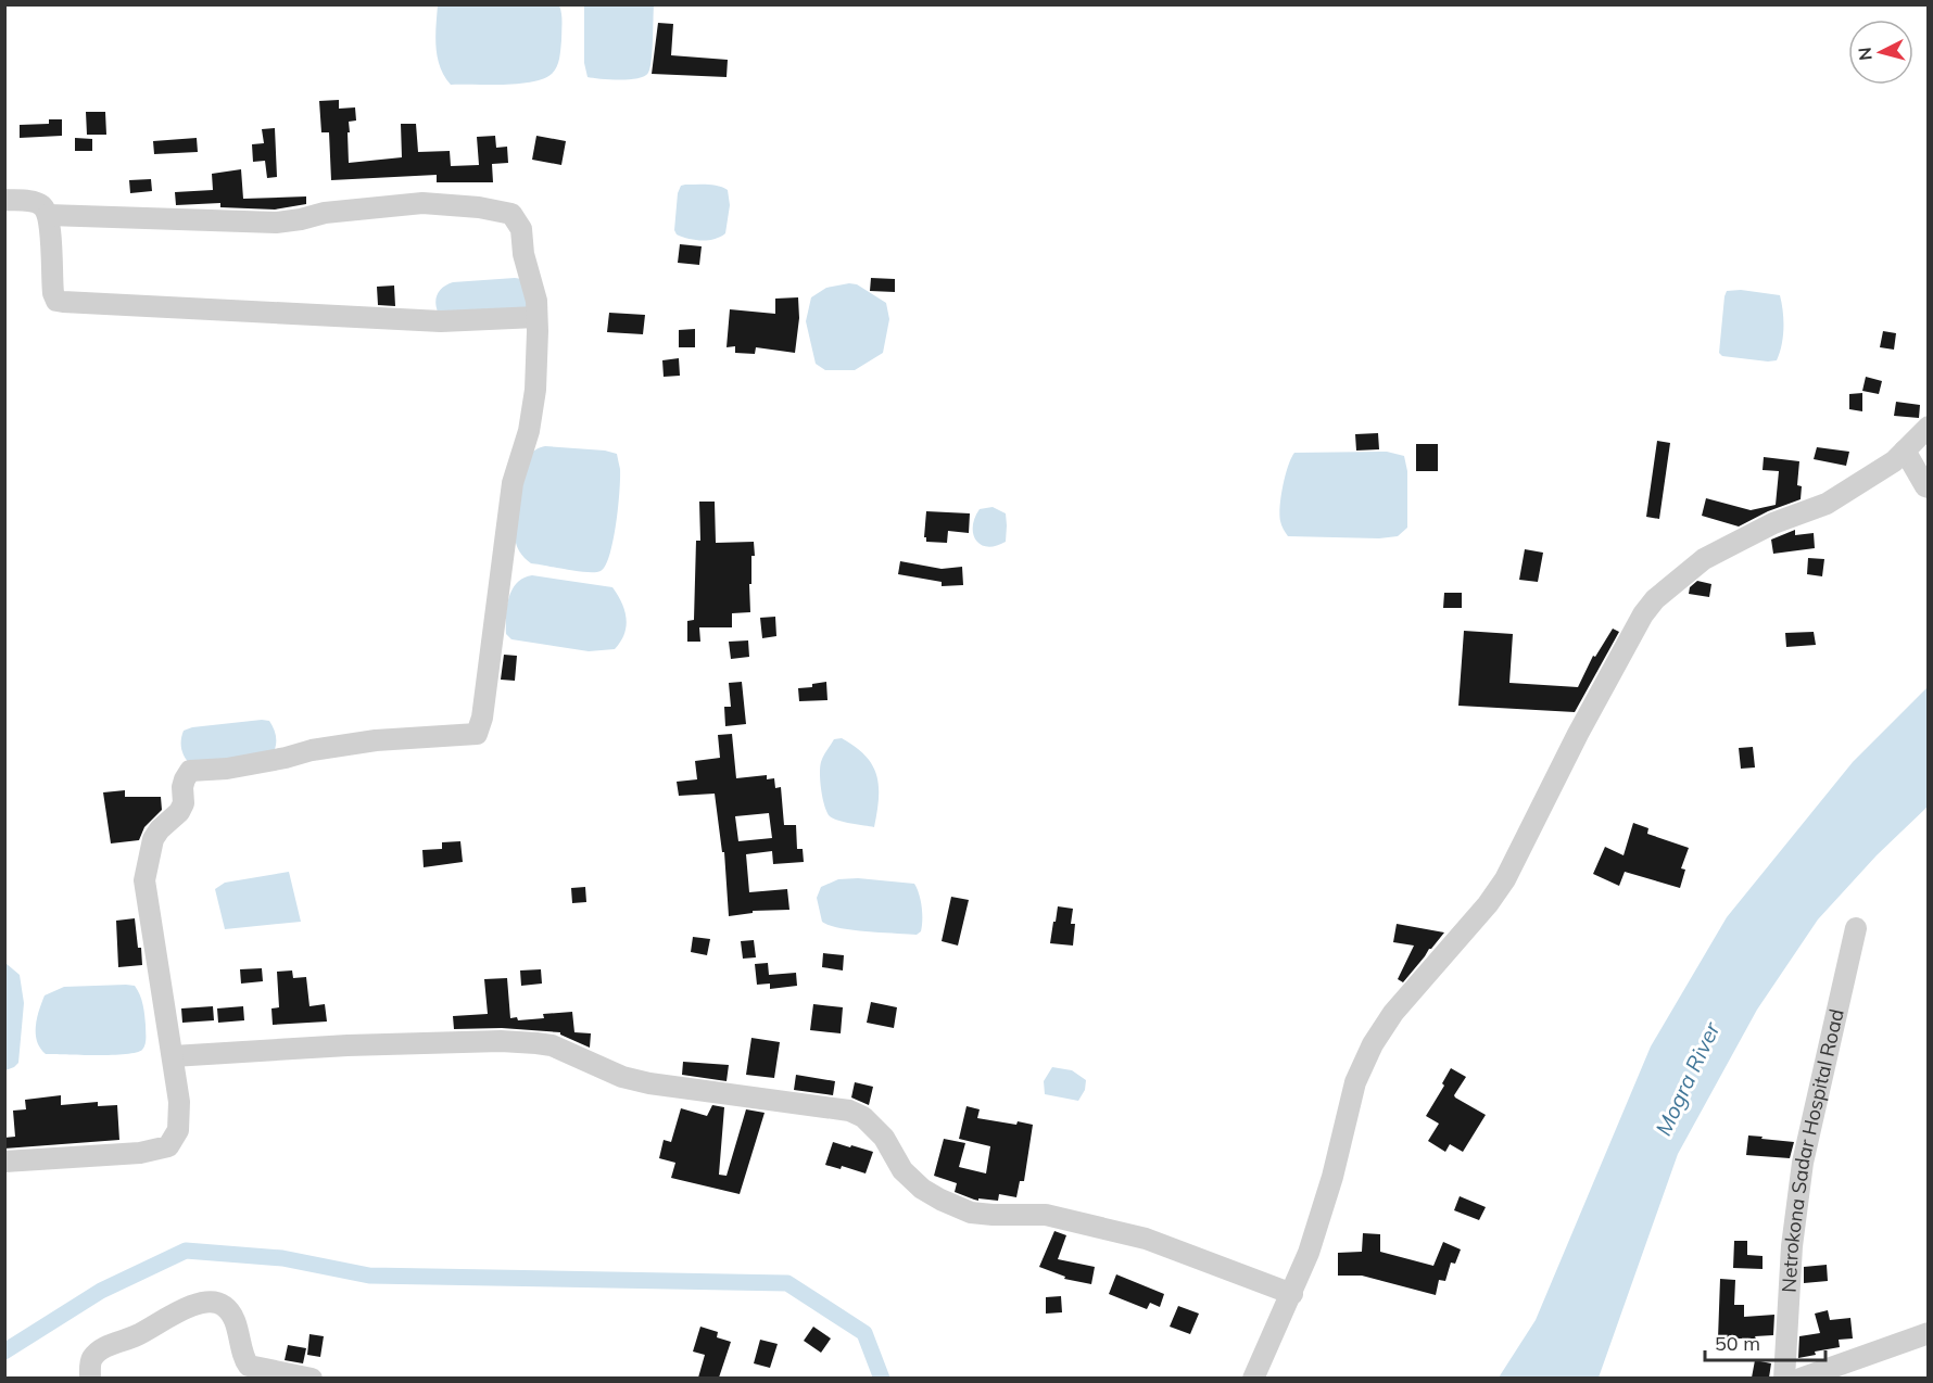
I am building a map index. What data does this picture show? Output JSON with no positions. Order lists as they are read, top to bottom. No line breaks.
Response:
{"streets":{"street":["Netrokona Sadar Hospital Road"]},"water":["Mogra River"],"scale_bar":"50 m","north":"left"}
